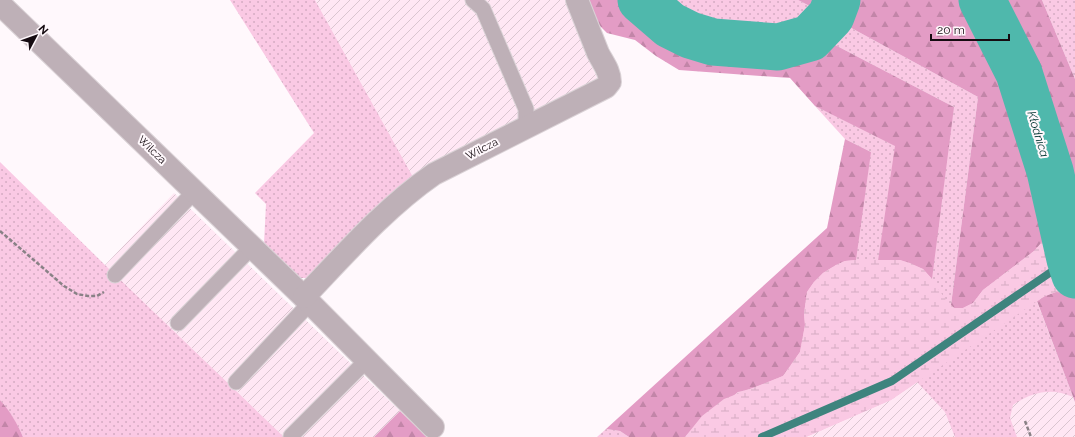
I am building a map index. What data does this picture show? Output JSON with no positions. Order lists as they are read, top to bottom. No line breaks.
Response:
{"streets":{"street":["Wilcza"]},"water":["Kłodnica"],"scale_bar":"20 m","north":"top right"}
